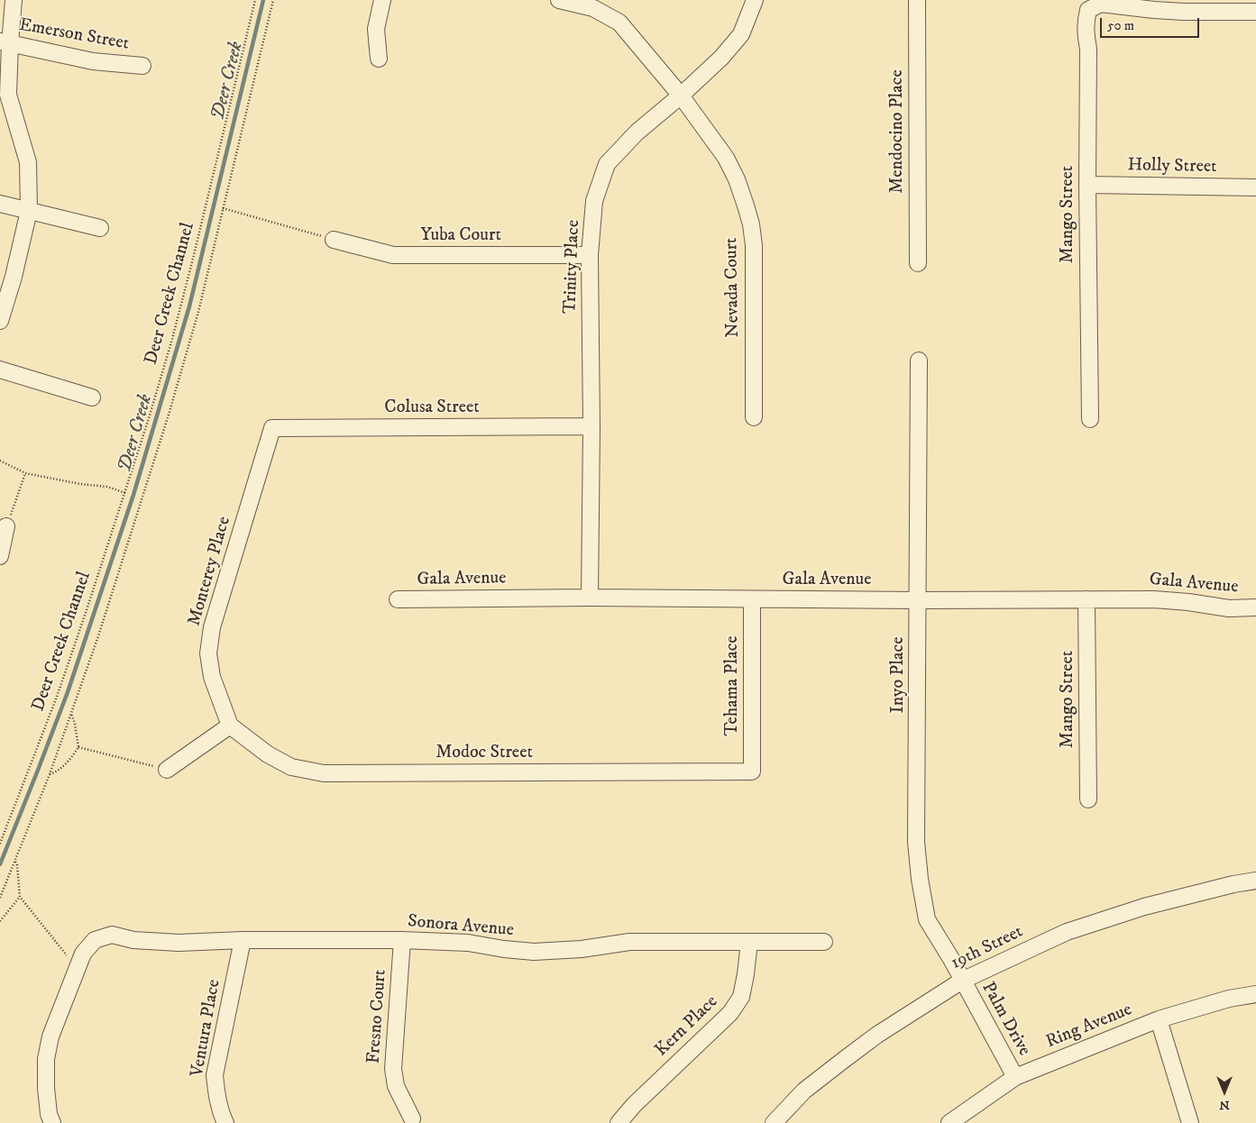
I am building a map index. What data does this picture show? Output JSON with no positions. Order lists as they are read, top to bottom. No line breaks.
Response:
{"streets":{"street":["Emerson Street","Mendocino Place","Holly Street","Mango Street","Yuba Court","Trinity Place","Nevada Court","Colusa Street","Monterey Place","Gala Avenue","Inyo Place","Tehama Place","Modoc Street","Sonora Avenue","19th Street","Fresno Court","Palm Drive","Kern Place","Ring Avenue","Ventura Place"],"path":["Deer Creek Channel"]},"crossings":[["Holly Street","Mango Street"],["Mango Street","Gala Avenue"],["Yuba Court","Trinity Place"],["Trinity Place","Nevada Court"],["Trinity Place","Colusa Street"],["Trinity Place","Gala Avenue"],["Colusa Street","Monterey Place"],["Monterey Place","Modoc Street"],["Gala Avenue","Inyo Place"],["Gala Avenue","Tehama Place"],["Inyo Place","19th Street"],["Inyo Place","Palm Drive"],["Tehama Place","Modoc Street"],["Sonora Avenue","Fresno Court"],["Sonora Avenue","Kern Place"],["Sonora Avenue","Ventura Place"],["19th Street","Palm Drive"],["Palm Drive","Ring Avenue"]],"water":["Deer Creek"],"scale_bar":"50 m","north":"bottom"}
